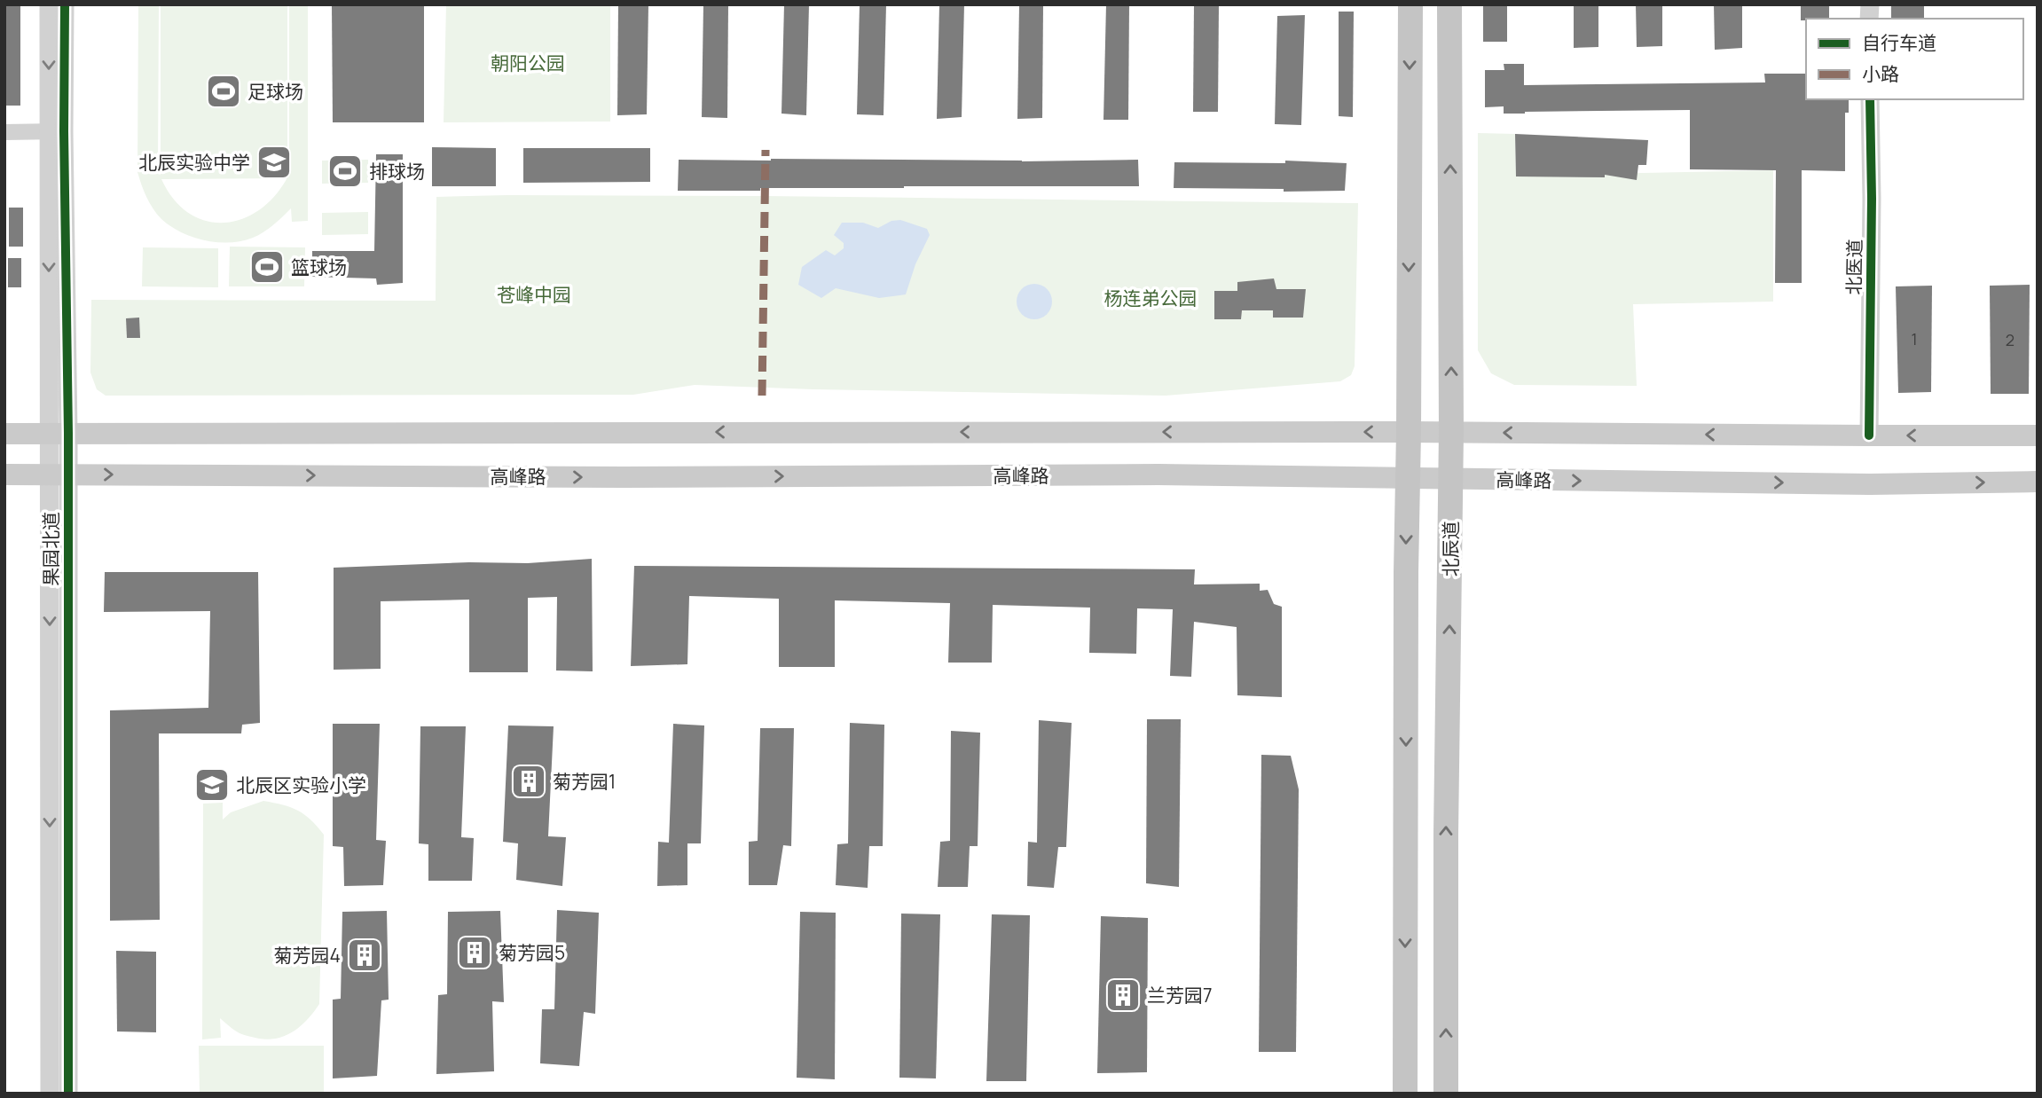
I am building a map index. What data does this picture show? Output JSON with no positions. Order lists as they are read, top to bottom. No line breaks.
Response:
{"streets":{"main road":["高峰路","北辰道"],"street":["北医道","果园北道"]},"crossings":[["高峰路","果园北道"],["高峰路","北辰道"]],"parks":["朝阳公园","苍峰中园","杨连弟公园"],"places":{"sports":["足球场","排球场","篮球场"],"school or university":["北辰实验中学","北辰区实验小学"],"building":["菊芳园1","菊芳园5","菊芳园4","兰芳园7"]},"house_numbers":["1","2"],"legend":["自行车道","小路"]}
